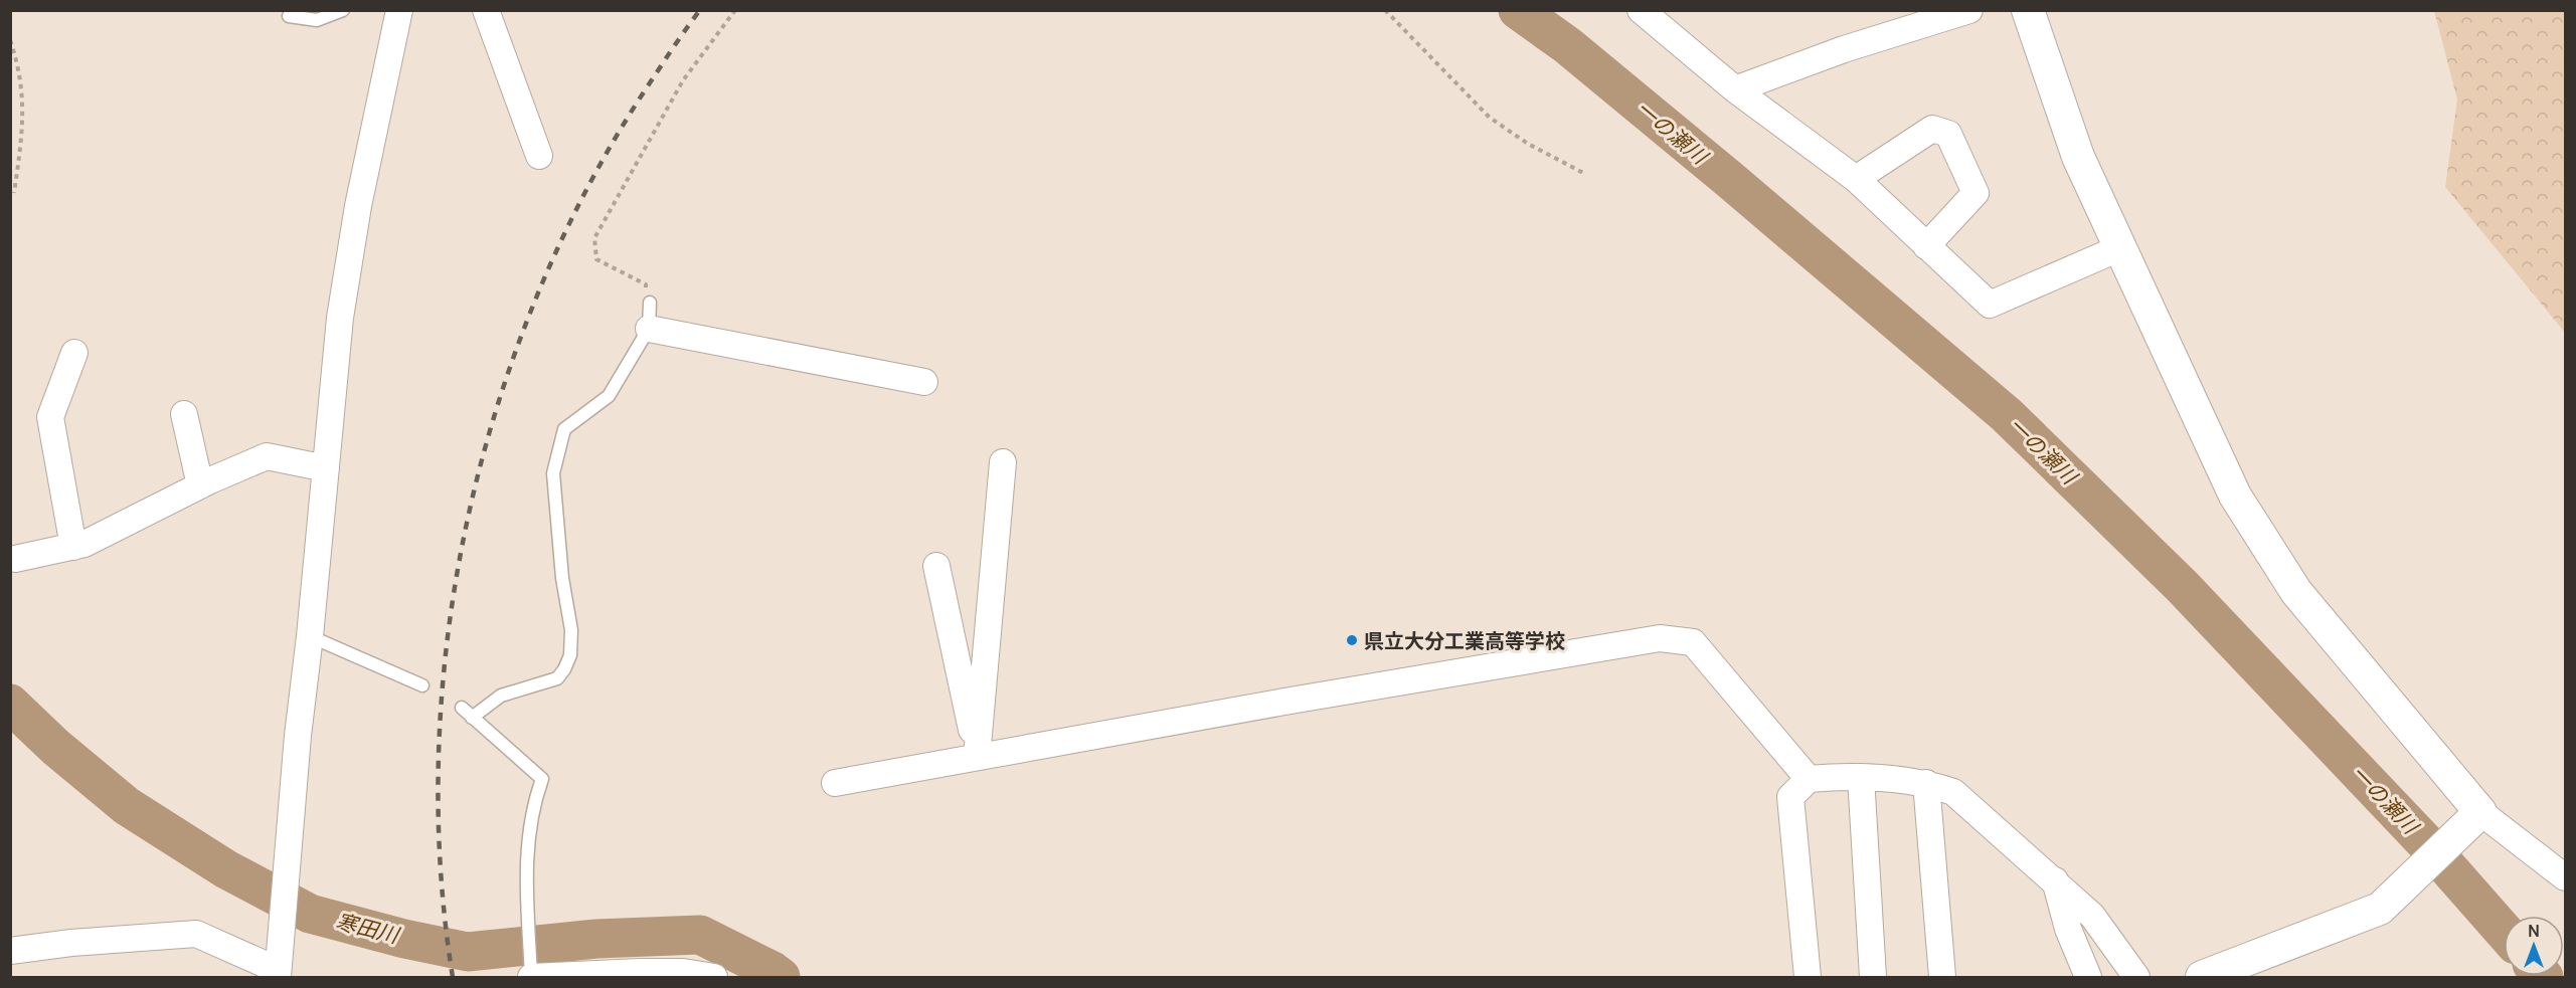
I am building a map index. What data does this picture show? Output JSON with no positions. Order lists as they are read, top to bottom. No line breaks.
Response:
{"water":["一の瀬川","寒田川"],"places":["県立大分工業高等学校"],"north":"top"}
